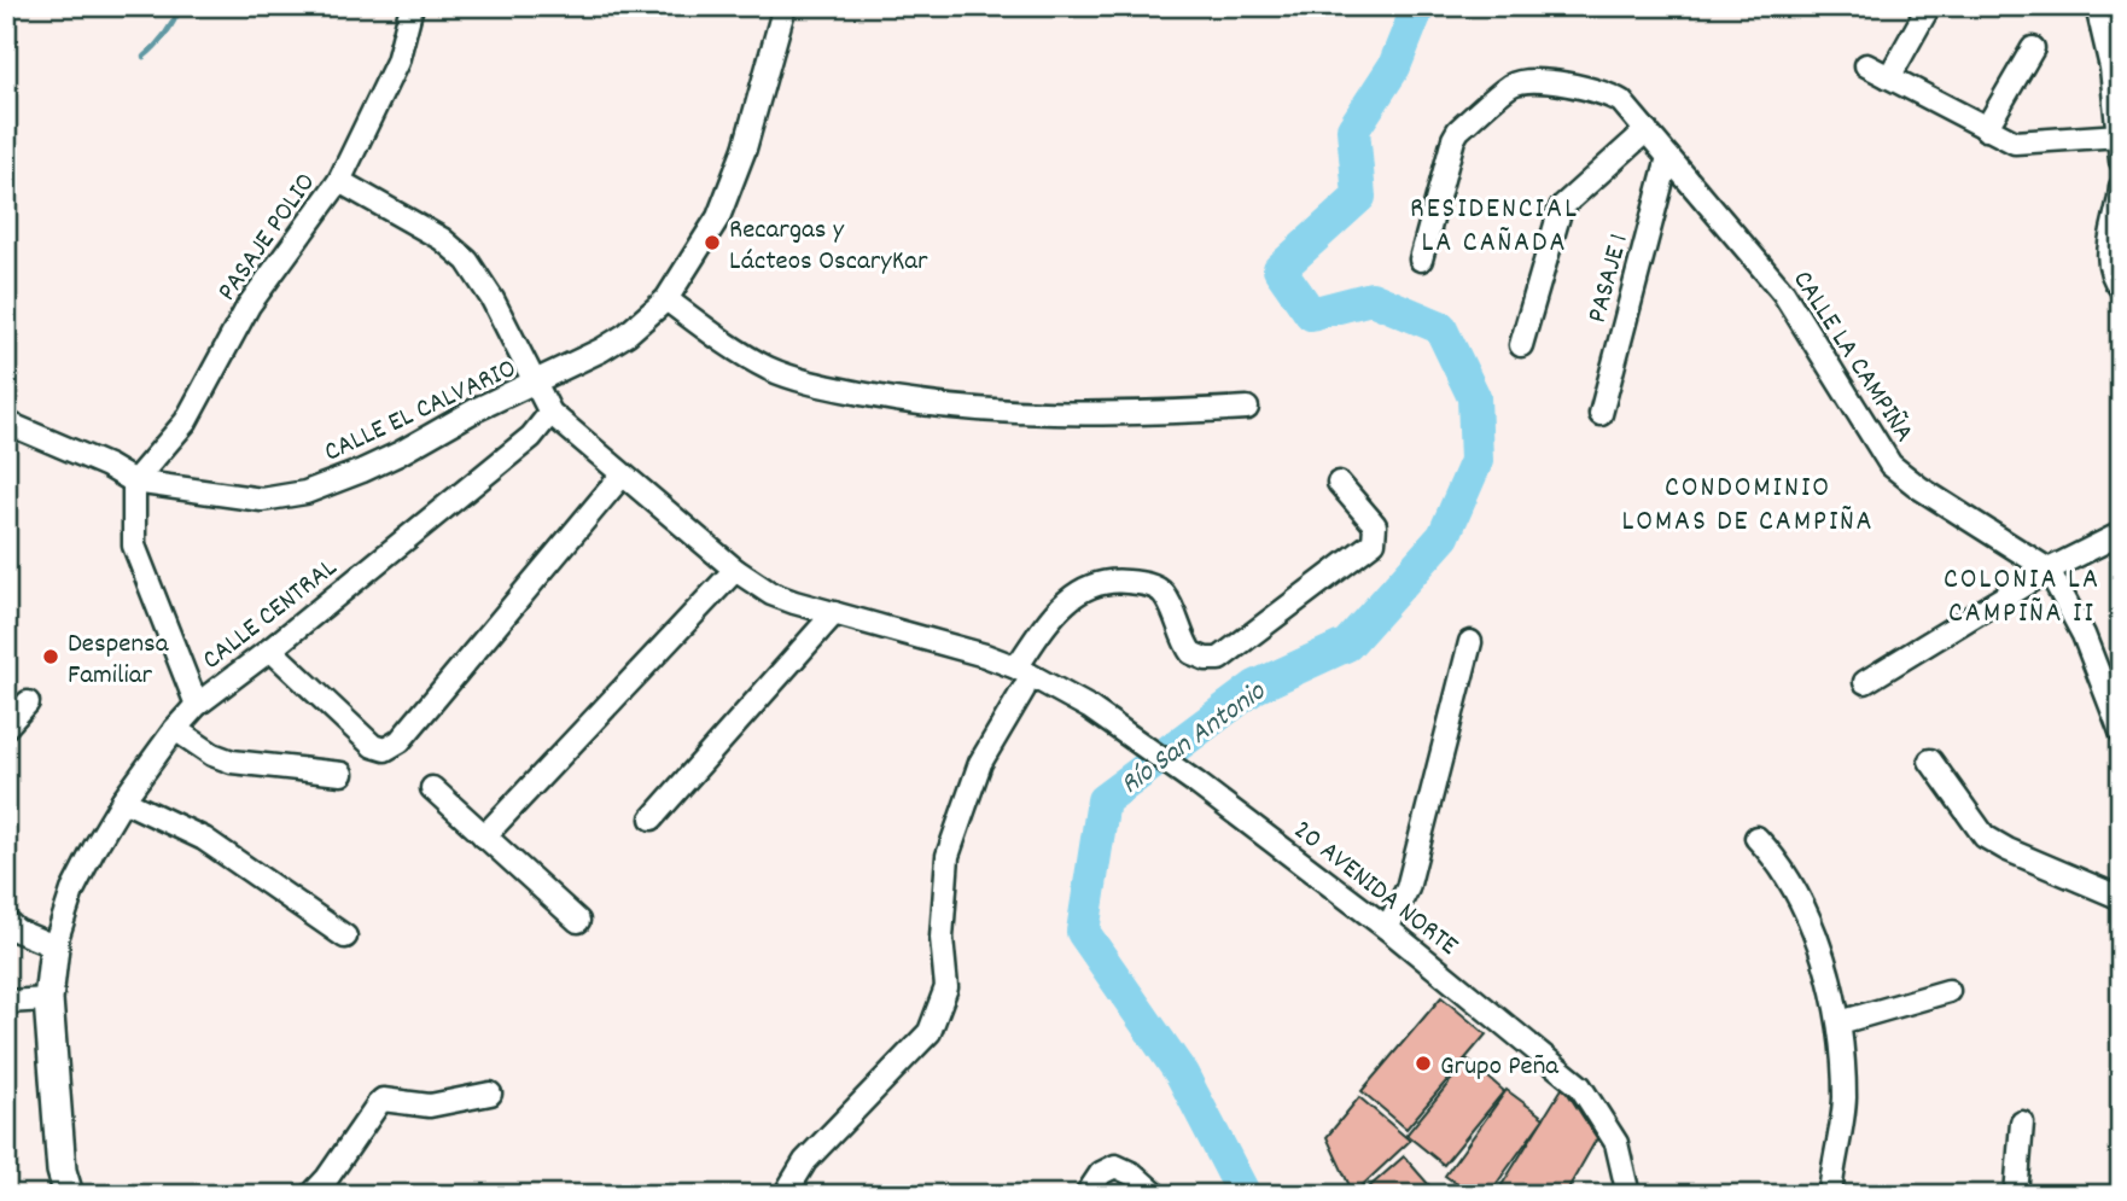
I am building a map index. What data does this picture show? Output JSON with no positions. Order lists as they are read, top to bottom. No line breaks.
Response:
{"streets":{"street":["PASAJE POLIO","PASAJE 1","CALLE LA CAMPIÑA","CALLE EL CALVARIO","CALLE CENTRAL","20 AVENIDA NORTE"]},"crossings":[["PASAJE POLIO","CALLE EL CALVARIO"],["PASAJE 1","CALLE LA CAMPIÑA"],["CALLE EL CALVARIO","CALLE CENTRAL"],["CALLE EL CALVARIO","20 AVENIDA NORTE"]],"districts":["RESIDENCIAL LA CAÑADA","CONDOMINIO LOMAS DE CAMPIÑA","COLONIA LA CAMPIÑA II"],"water":["Río San Antonio"],"places":["Recargas y Lácteos OscaryKar","Despensa Familiar","Grupo Peña"]}
